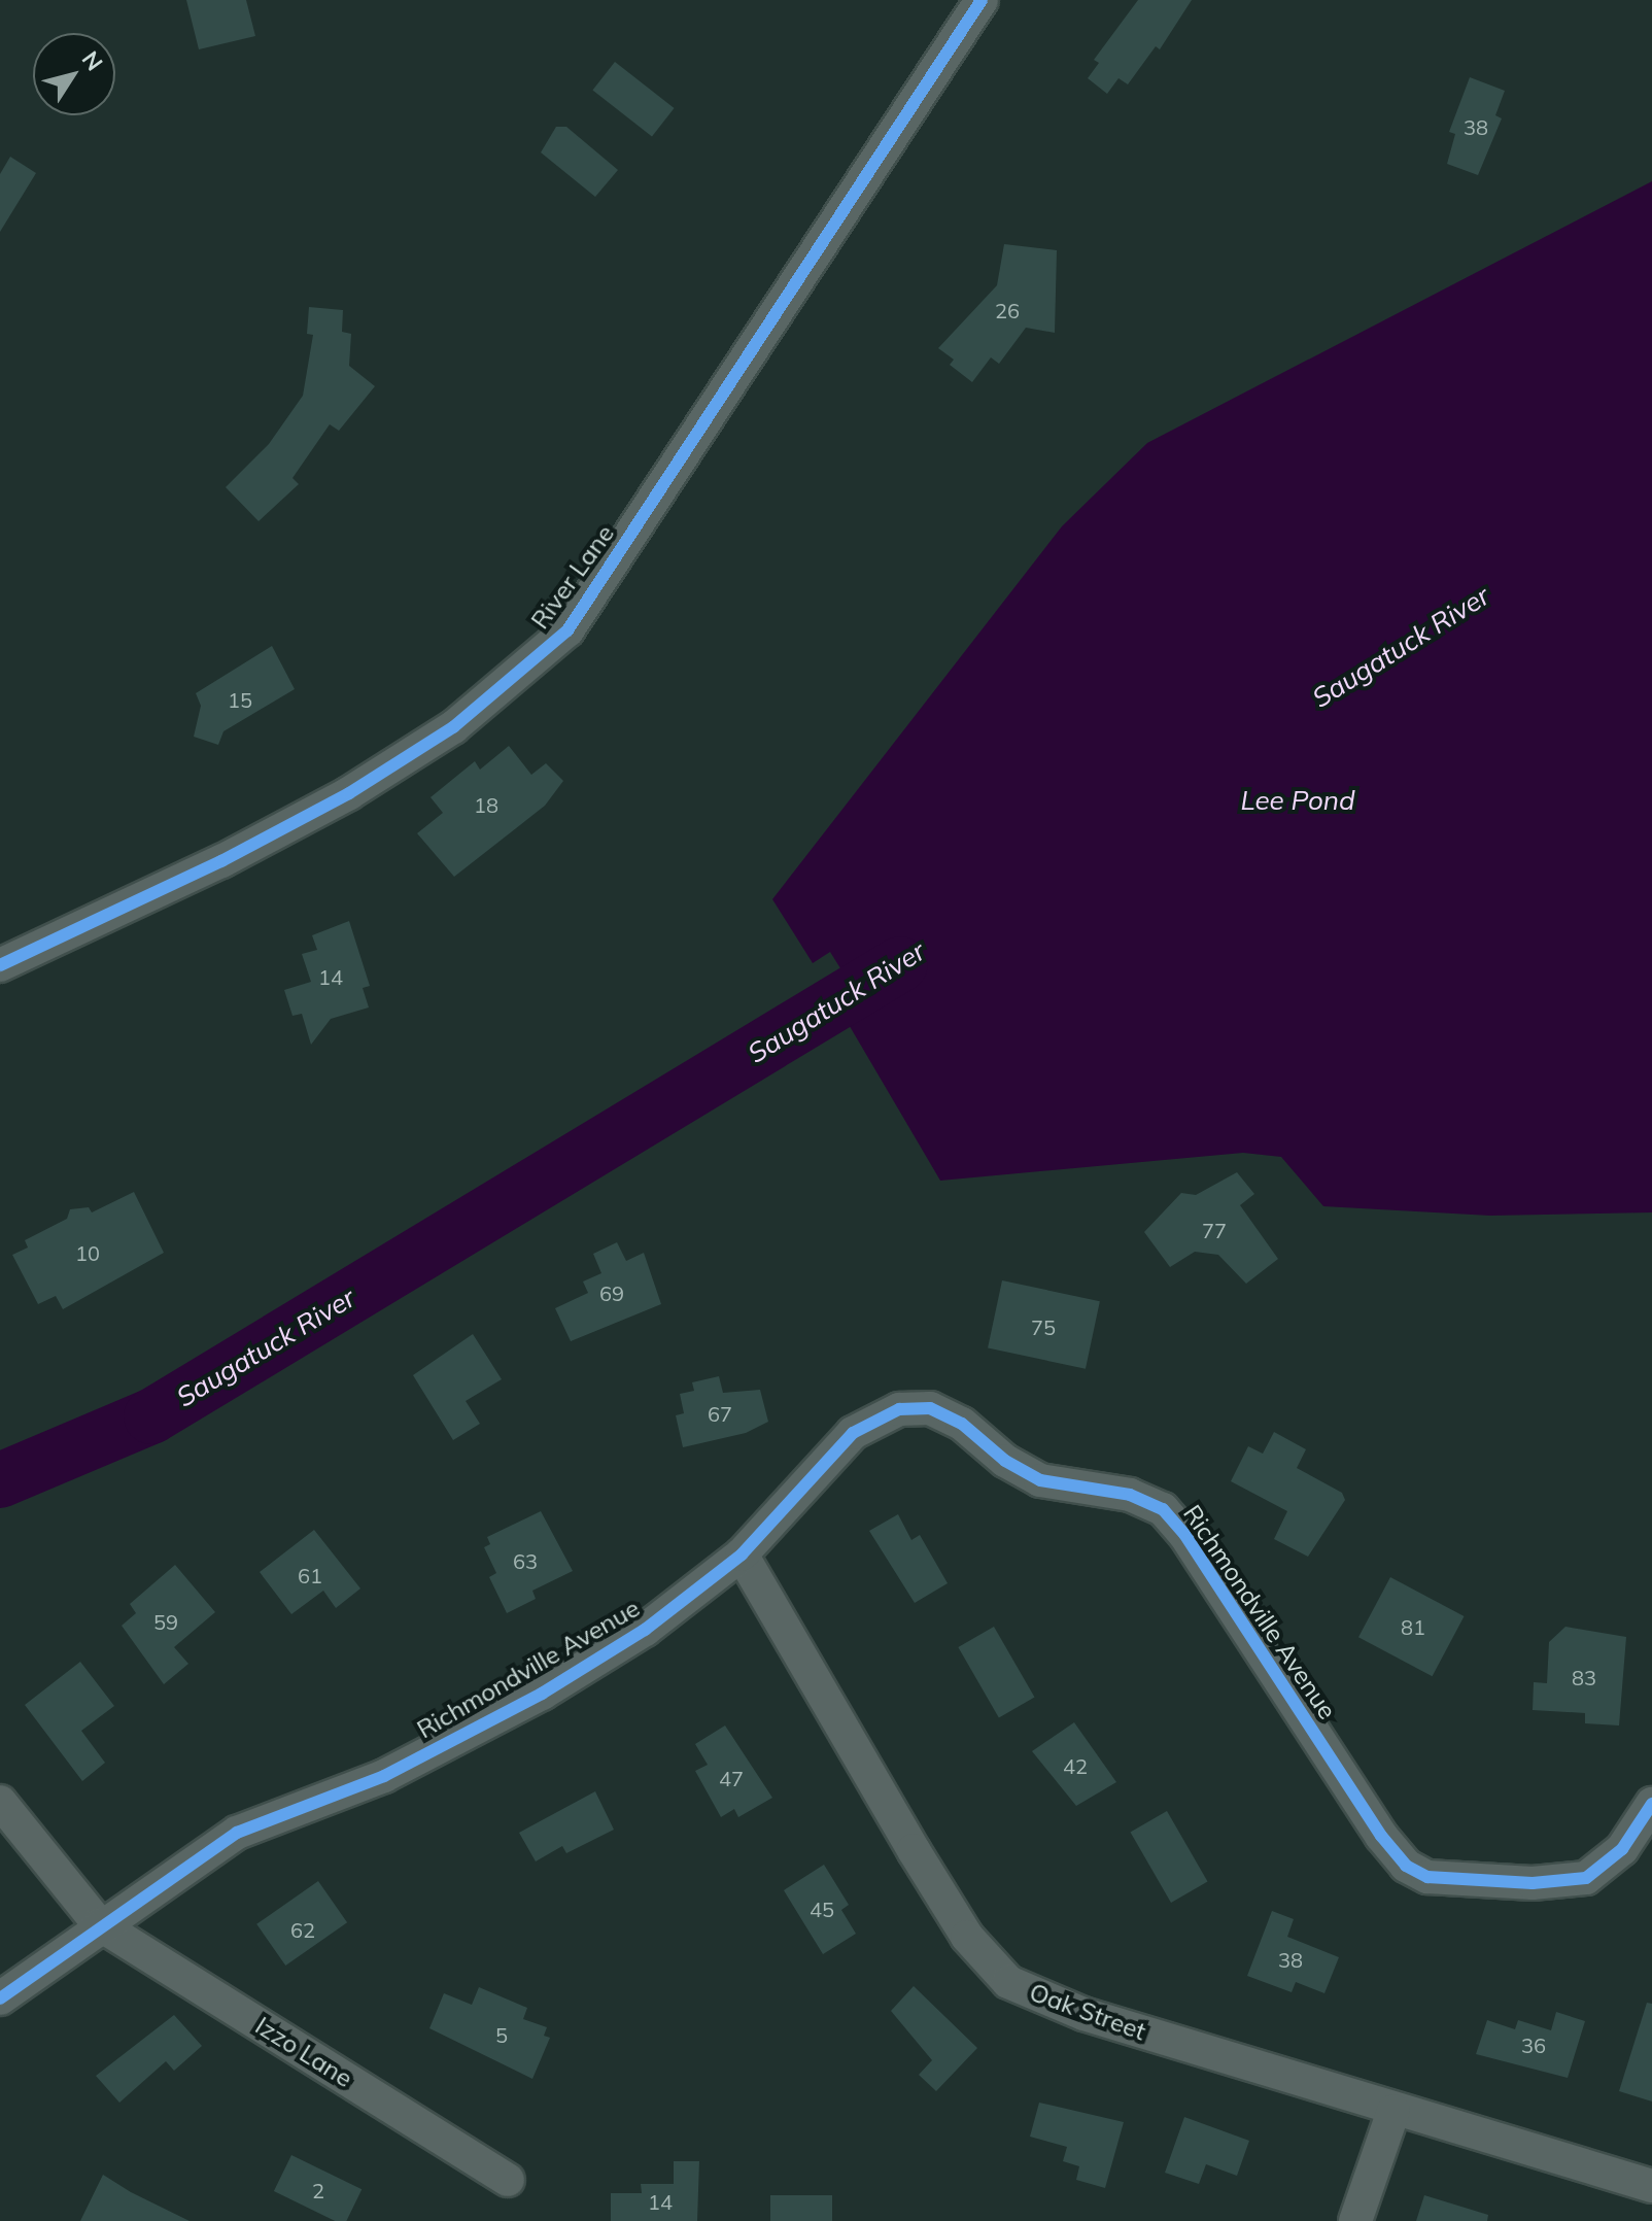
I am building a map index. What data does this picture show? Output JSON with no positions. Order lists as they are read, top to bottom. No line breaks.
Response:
{"streets":{"street":["River Lane","Richmondville Avenue","Oak Street","Izzo Lane"]},"crossings":[["Richmondville Avenue","Oak Street"],["Richmondville Avenue","Izzo Lane"]],"water":["Saugatuck River","Lee Pond"],"house_numbers":["38","26","15","18","14","77","10","69","75","67","63","61","59","81","83","42","47","45","62","38","5","36","2","14"],"north":"top right"}
